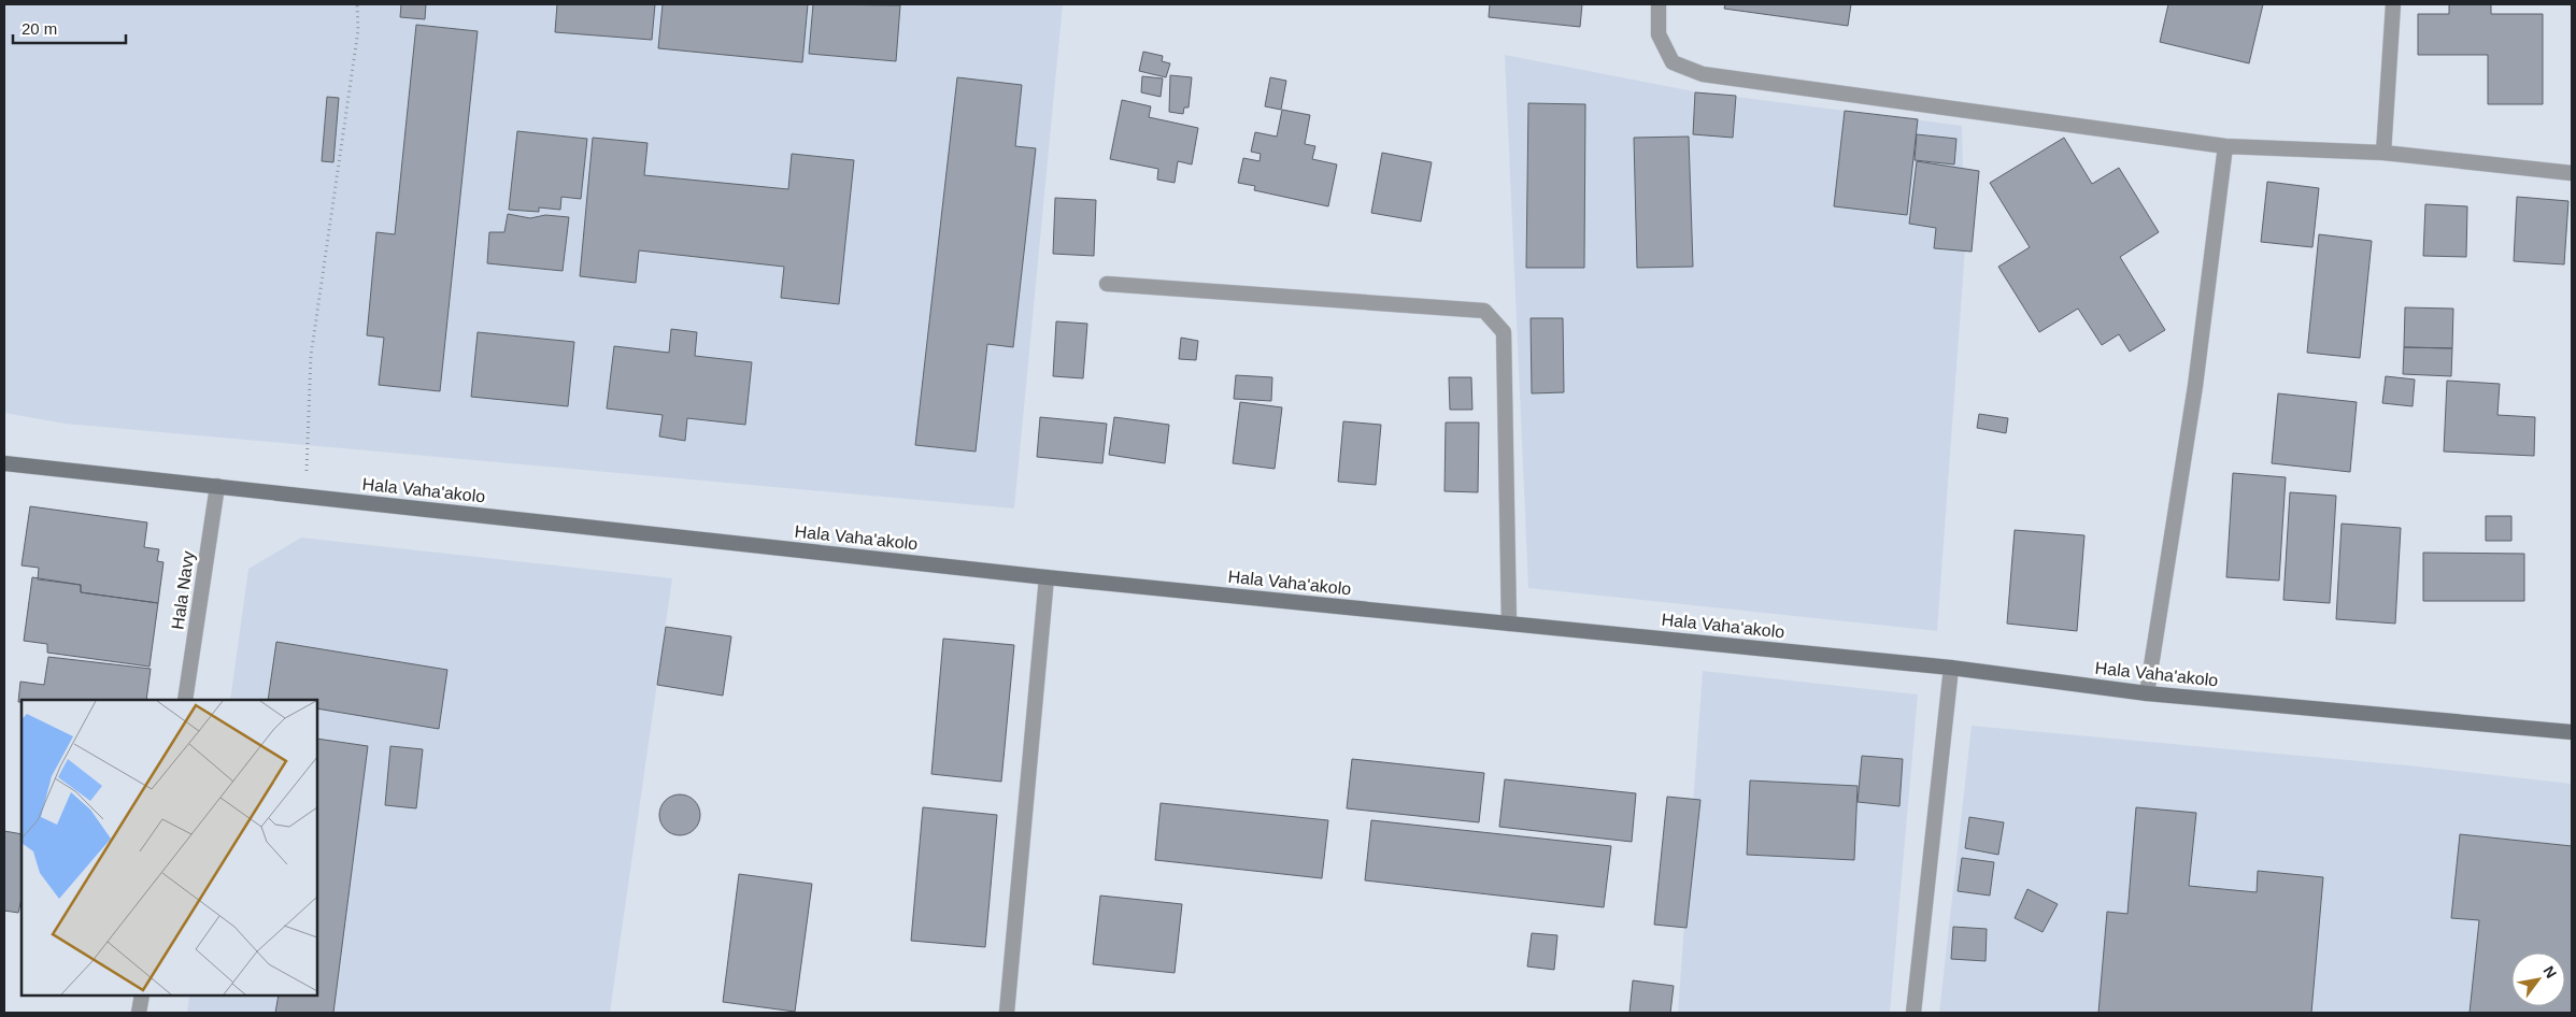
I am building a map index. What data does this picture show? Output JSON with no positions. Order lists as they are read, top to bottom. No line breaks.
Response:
{"streets":{"main road":["Hala Vaha'akolo"],"street":["Hala Navy"]},"crossings":[["Hala Vaha'akolo","Hala Navy"]],"scale_bar":"20 m","north":"top right"}
